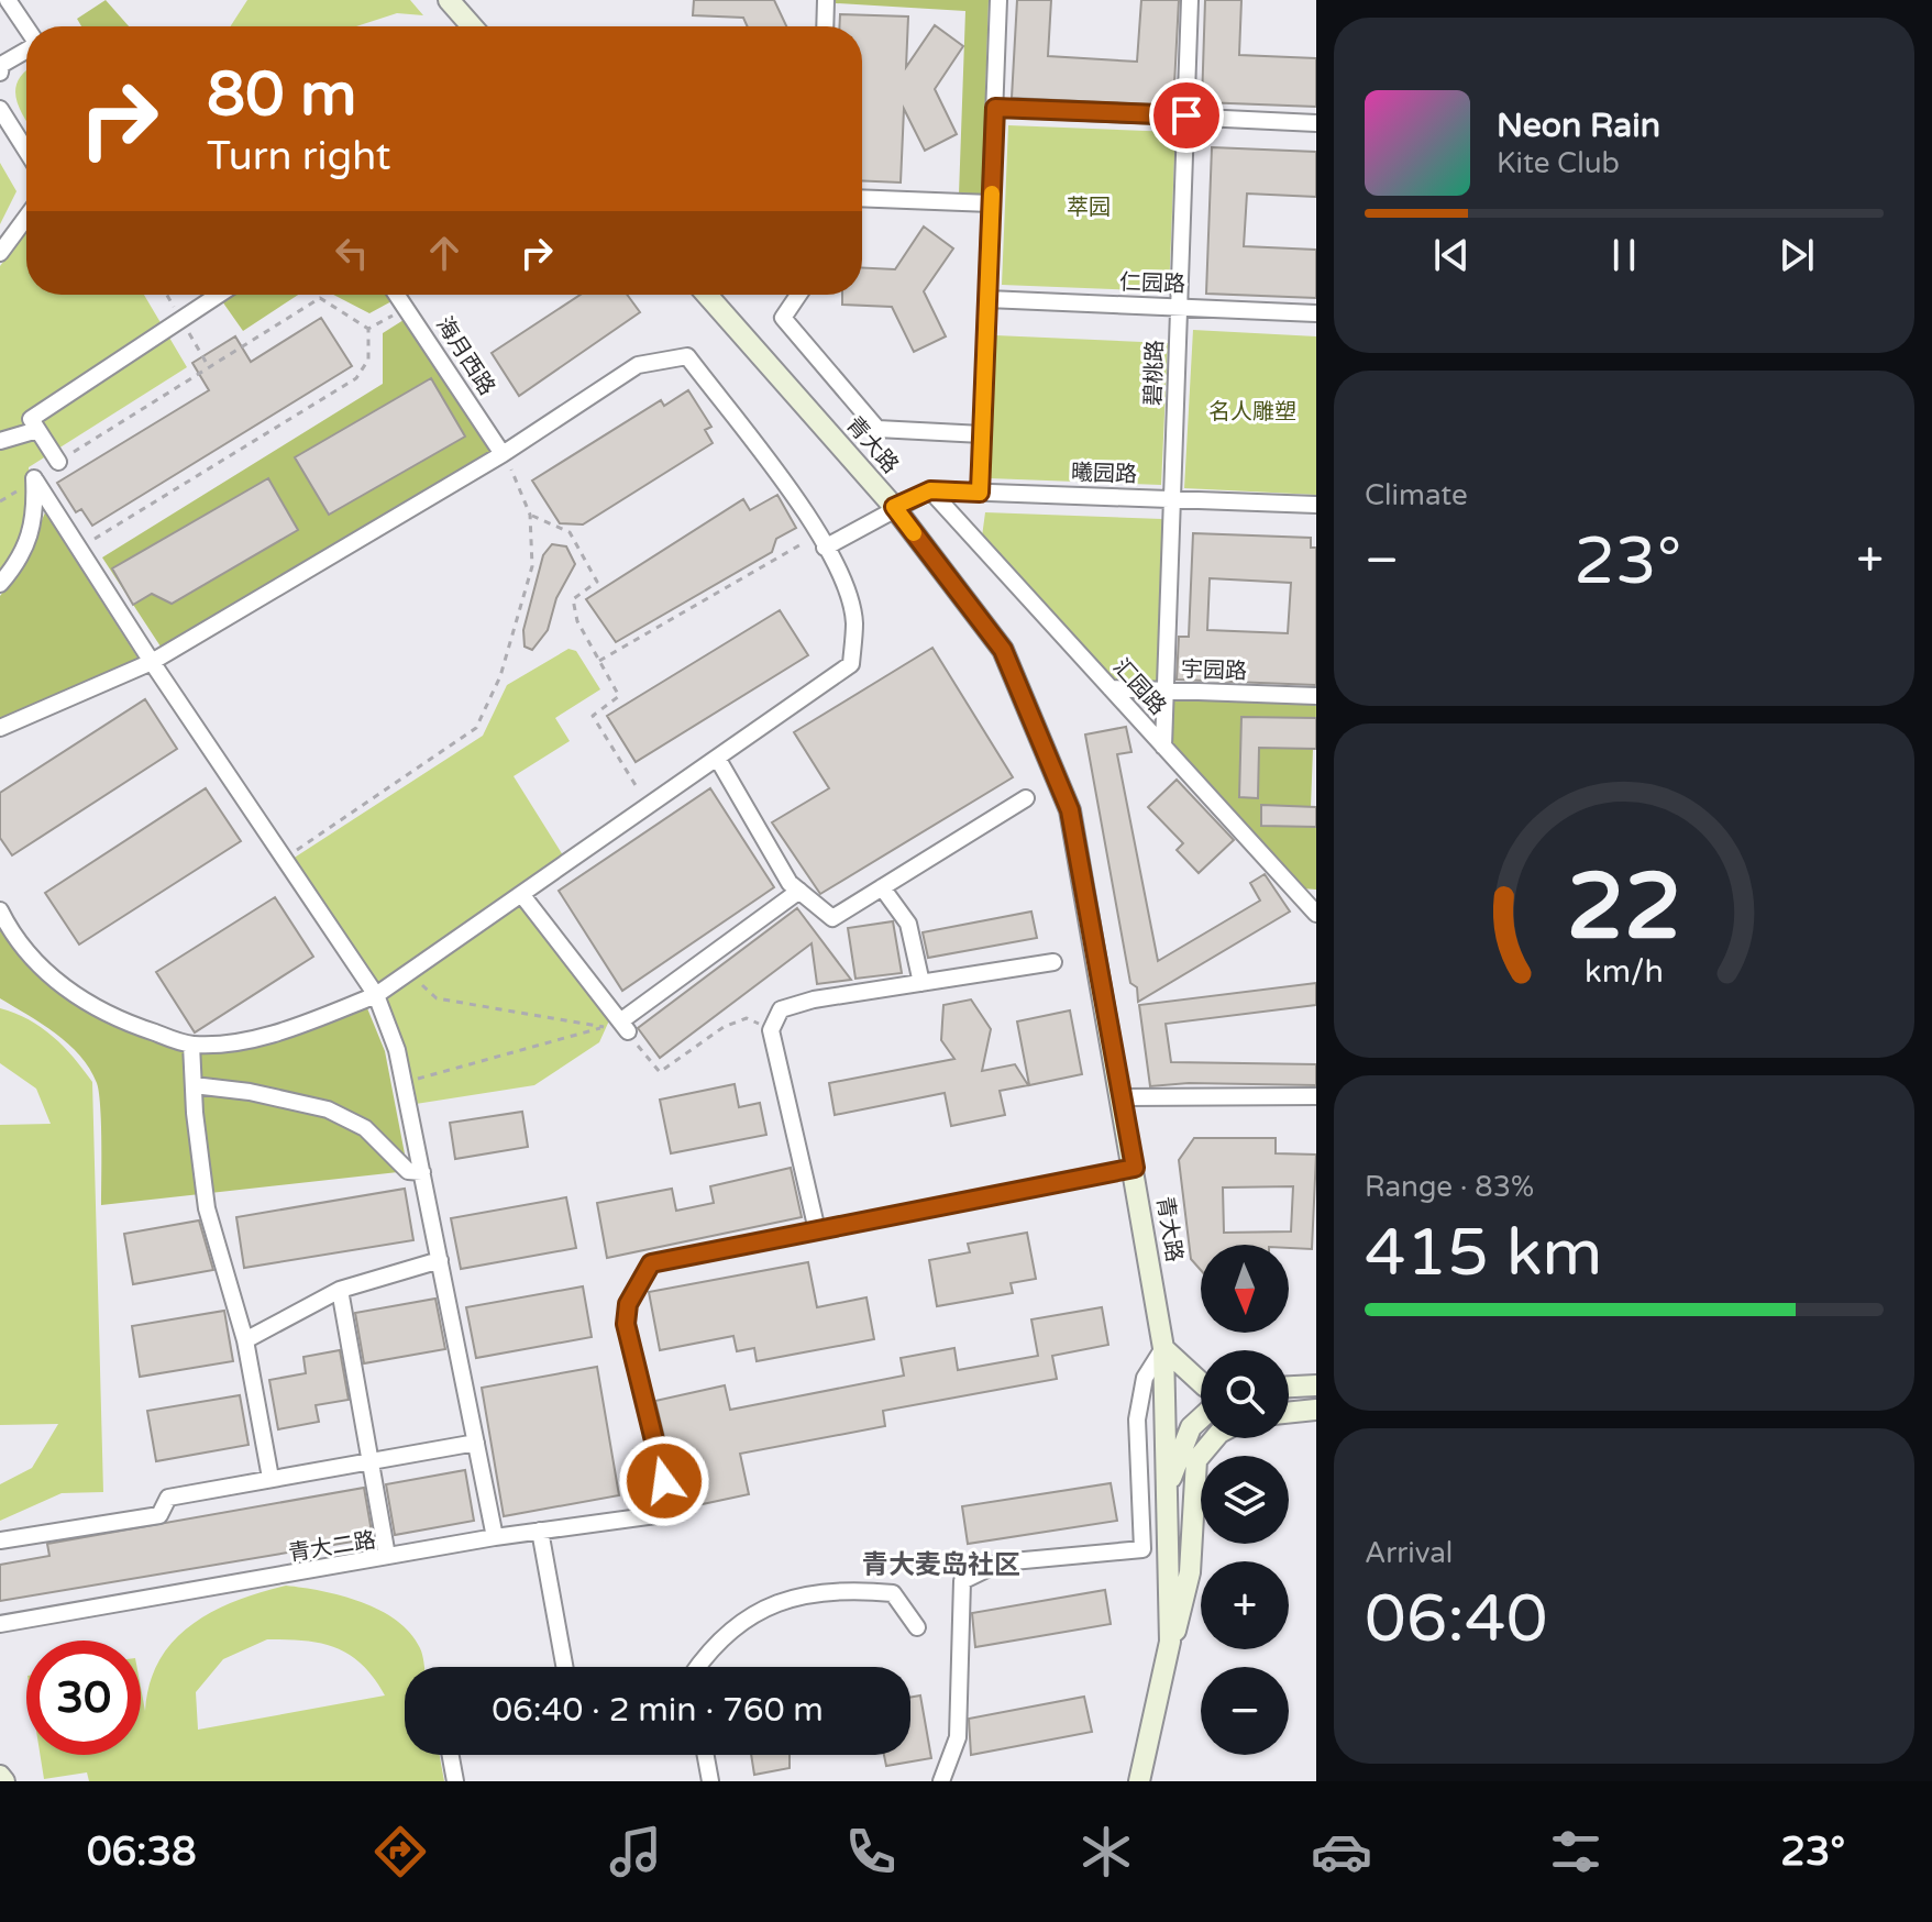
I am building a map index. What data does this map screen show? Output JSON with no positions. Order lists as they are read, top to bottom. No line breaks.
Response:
{"streets":{"street":["仁园路","海月西路","碧桃路","青大路","曦园路","宇园路","汇园路","青大二路"]},"crossings":[["仁园路","碧桃路"],["碧桃路","曦园路"],["碧桃路","宇园路"],["碧桃路","汇园路"],["青大路","曦园路"],["曦园路","汇园路"],["宇园路","汇园路"]],"districts":["青大麦岛社区"],"parks":["萃园","名人雕塑"],"north":"bottom","page":{"turn":["80 m","Turn right"],"song":["Neon Rain","Kite Club"],"tile":["Climate",["Range · 83%","415 km"],["Arrival","06:40"]],"heat":["−","23°","+"],"map_buttons":["+","−"],"limit":"30","trip":"06:40 · 2 min · 760 m","tabs":["06:38","23°"],"gauge":["22","km/h"]}}
